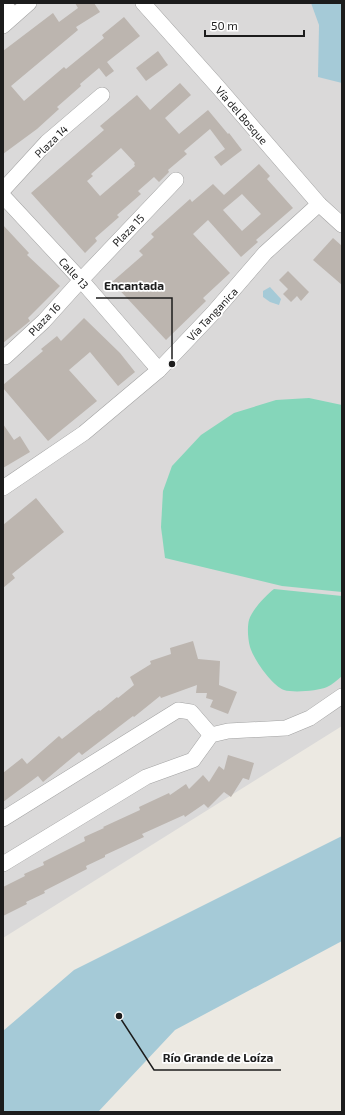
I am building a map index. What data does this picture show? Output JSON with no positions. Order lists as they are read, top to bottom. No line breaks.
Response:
{"streets":{"street":["Vía del Bosque","Plaza 14","Plaza 15","Calle 13","Vía Tanganica","Plaza 16"]},"crossings":[["Vía del Bosque","Vía Tanganica"],["Plaza 15","Calle 13"],["Plaza 15","Plaza 16"],["Calle 13","Vía Tanganica"],["Calle 13","Plaza 16"]],"places":["Encantada","Río Grande de Loíza"],"scale_bar":"50 m"}
